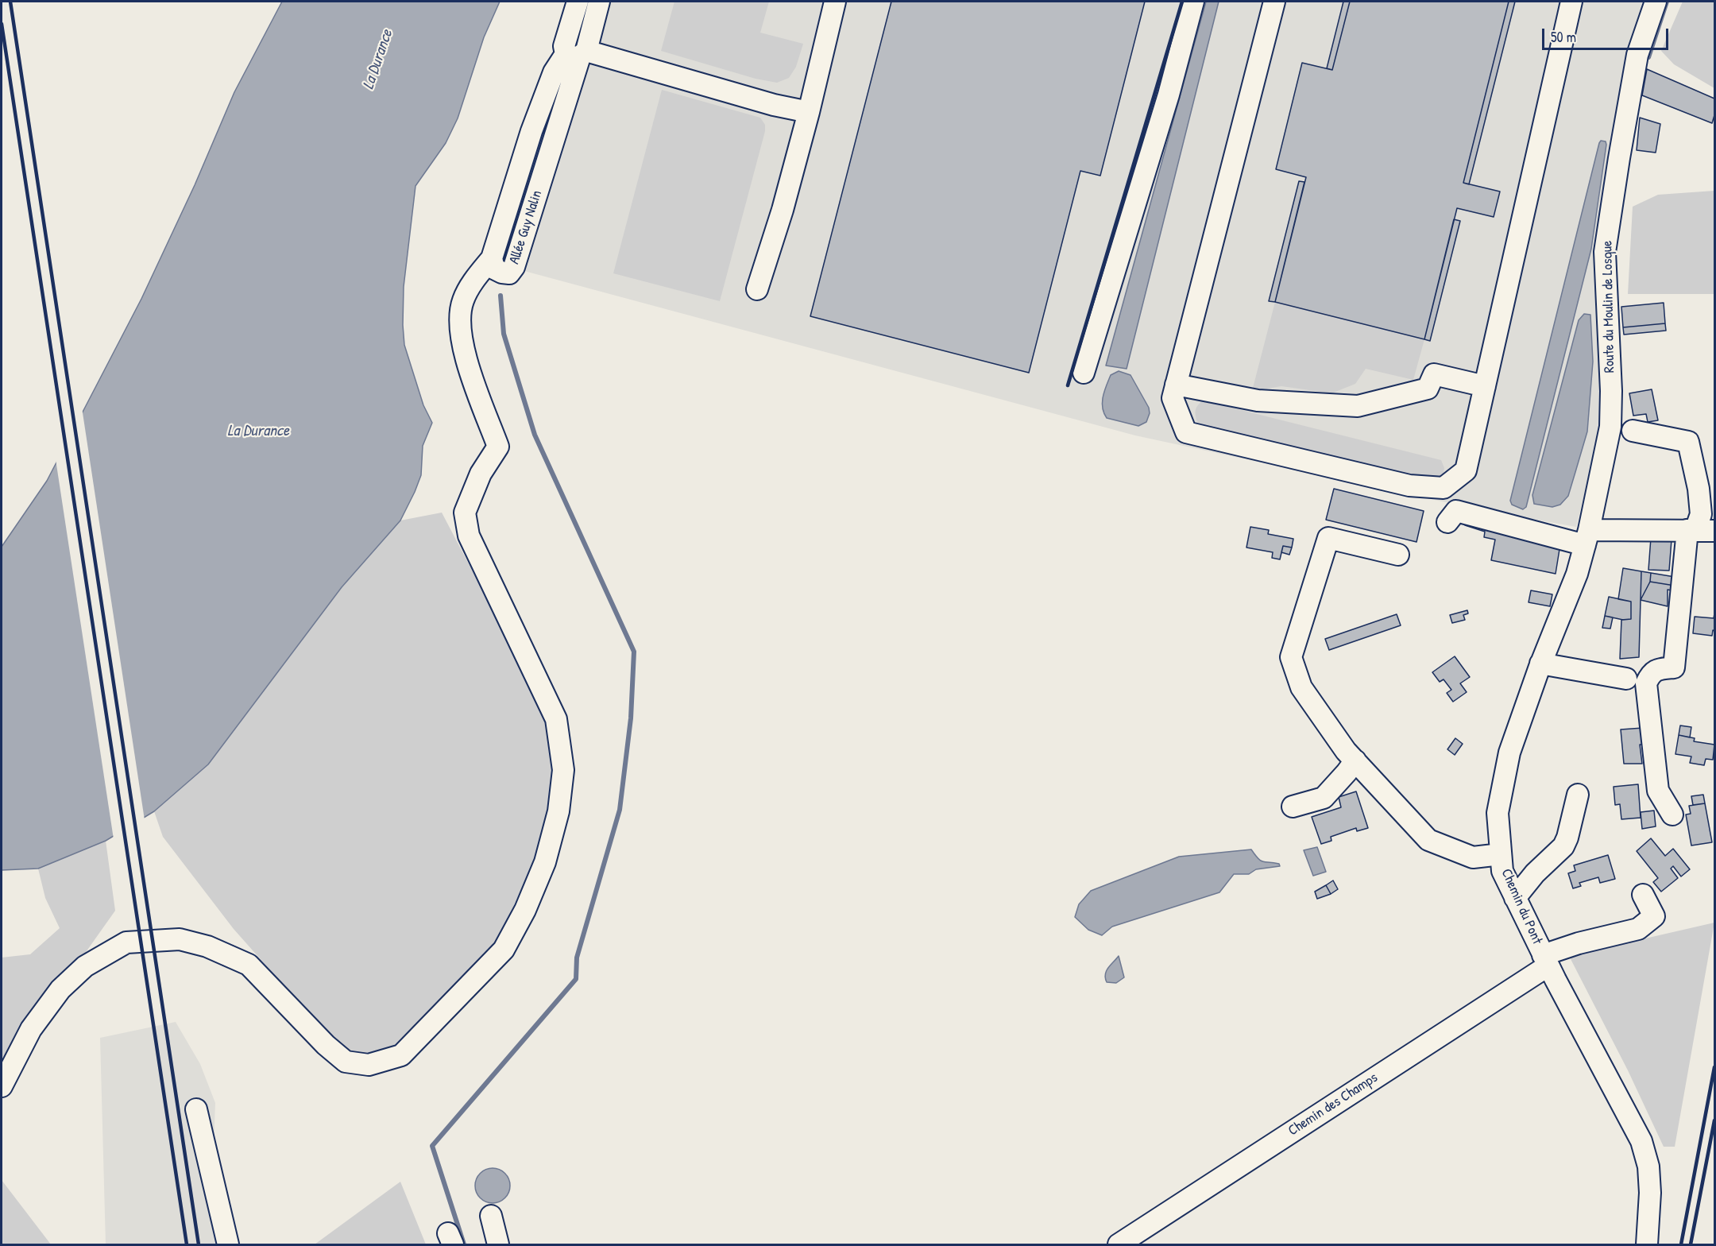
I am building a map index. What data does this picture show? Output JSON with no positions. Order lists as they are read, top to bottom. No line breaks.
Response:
{"streets":{"street":["Allée Guy Nalin","Route du Moulin de Losque","Chemin du Pont","Chemin des Champs"]},"crossings":[["Route du Moulin de Losque","Chemin du Pont"],["Chemin du Pont","Chemin des Champs"]],"water":["La Durance"],"scale_bar":"50 m"}
